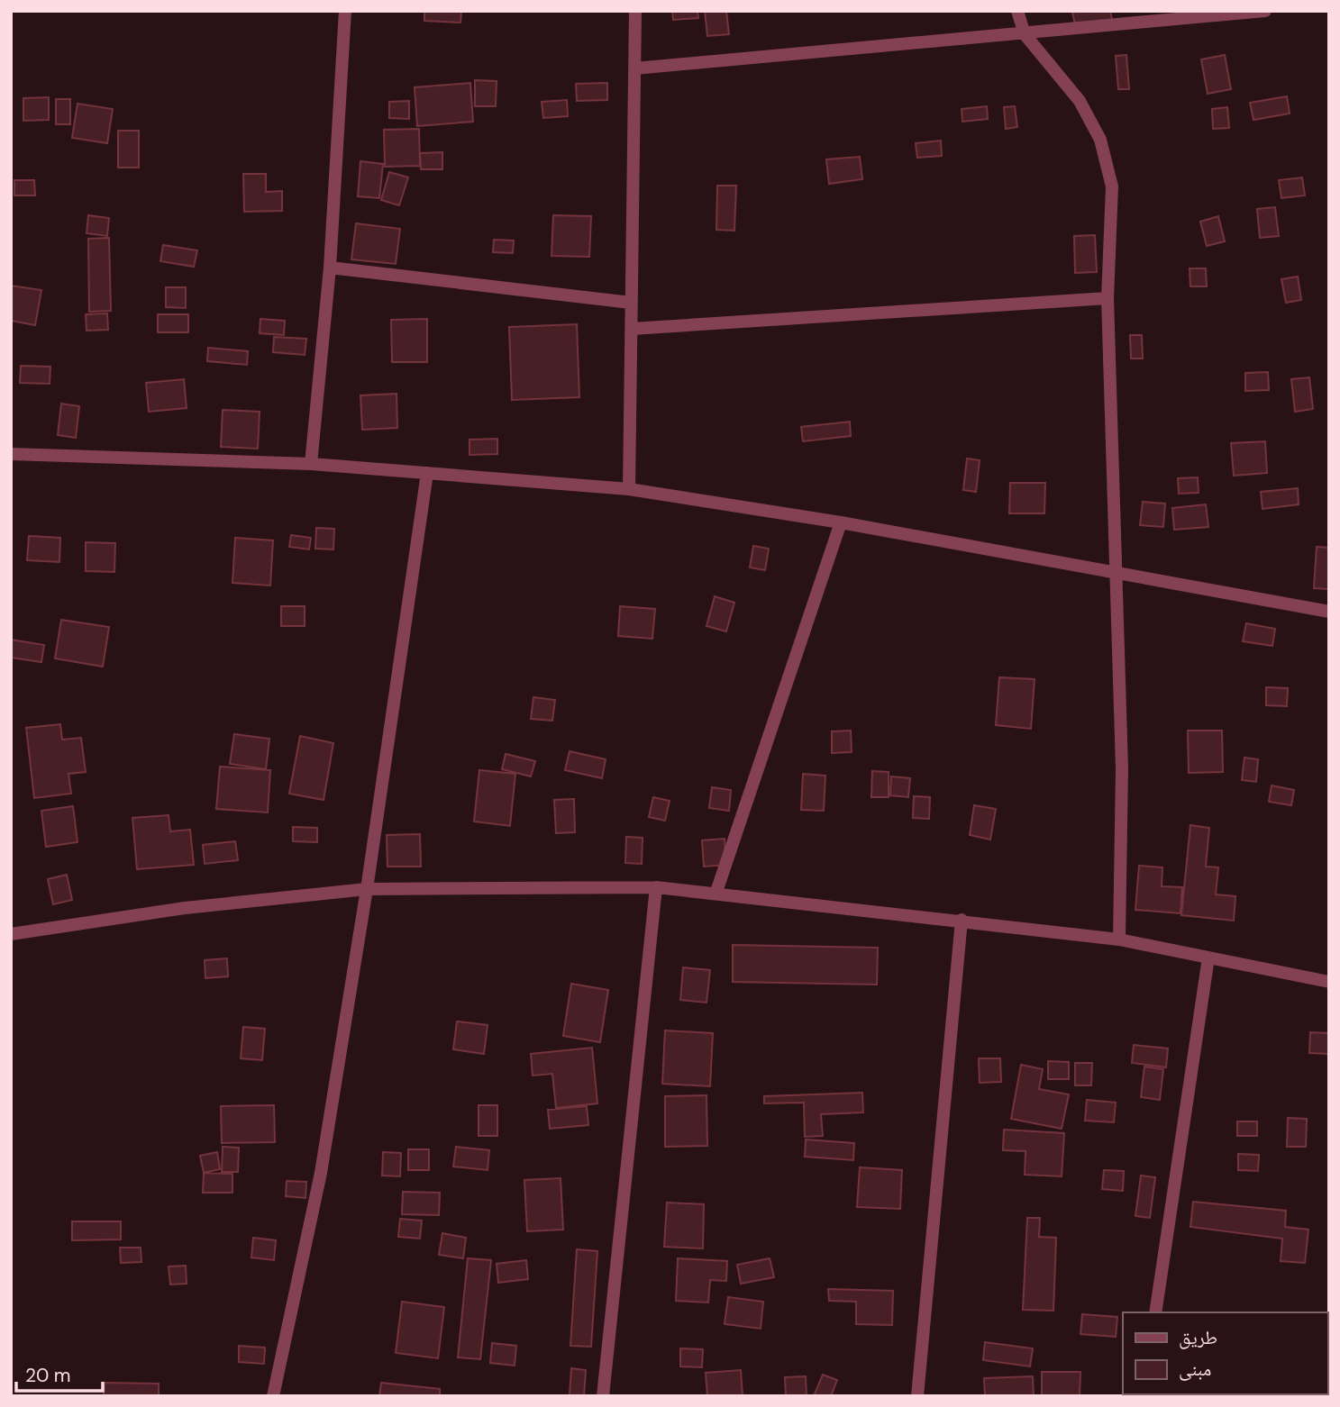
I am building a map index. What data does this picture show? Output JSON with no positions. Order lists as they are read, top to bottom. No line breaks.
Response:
{"legend":["طريق","مبنى"],"scale_bar":"20 m"}
